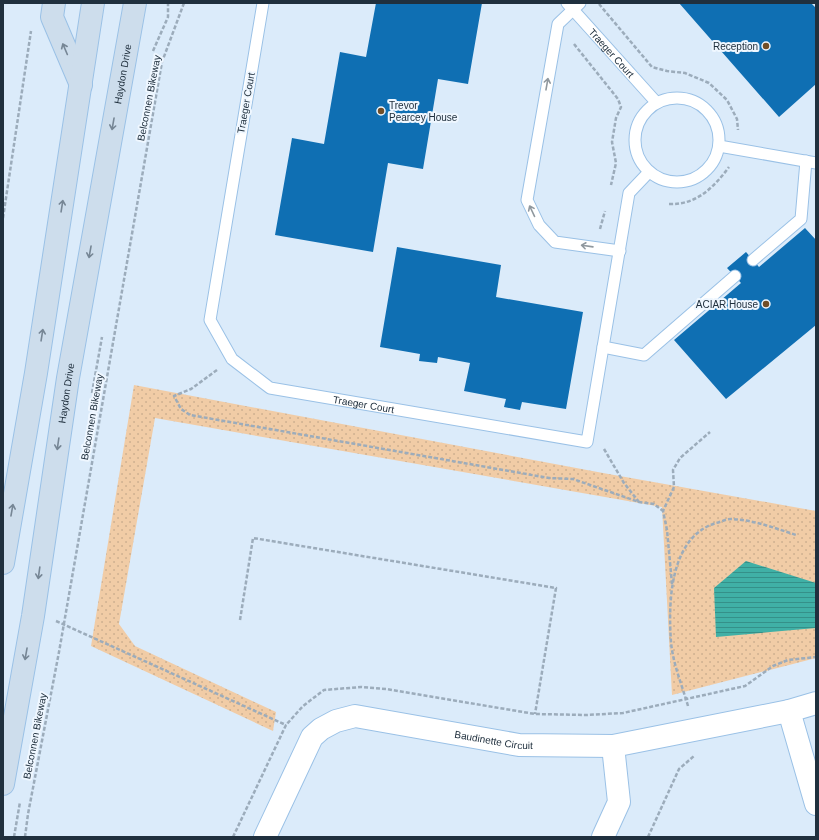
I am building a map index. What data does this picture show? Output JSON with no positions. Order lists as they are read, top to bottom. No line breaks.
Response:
{"streets":{"main road":["Haydon Drive"],"street":["Baudinette Circuit"],"lane":["Traeger Court"],"path":["Belconnen Bikeway"]},"places":["Reception","Trevor Pearcey House","ACIAR House"]}
